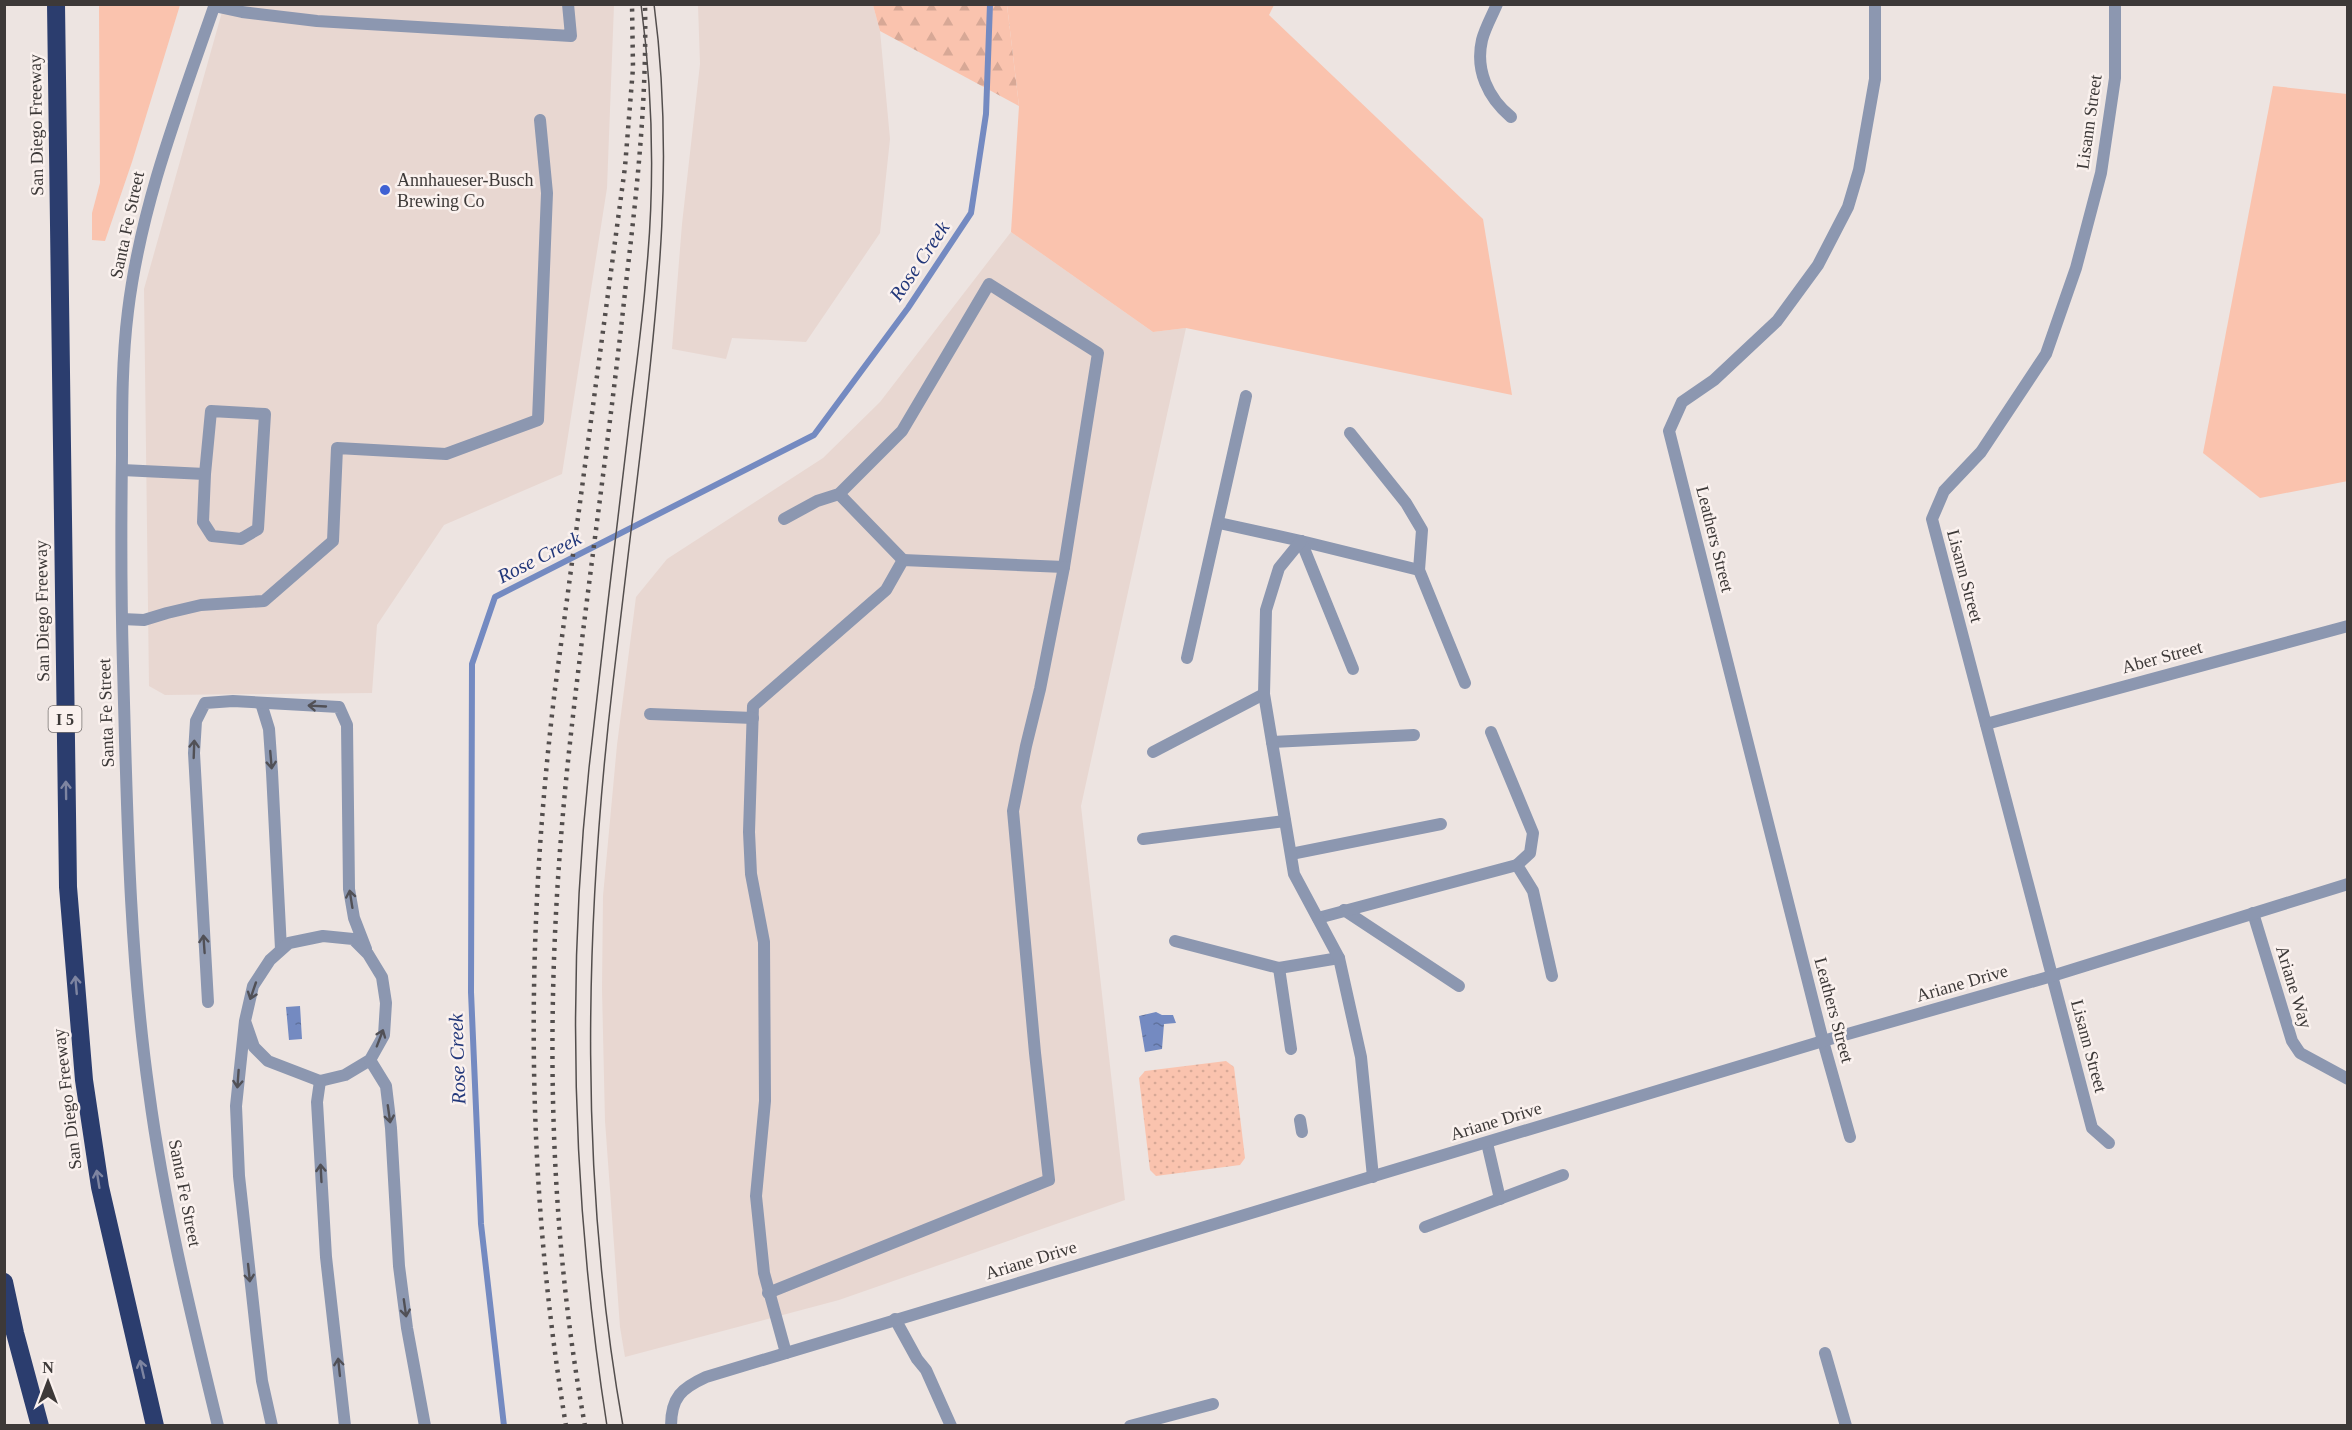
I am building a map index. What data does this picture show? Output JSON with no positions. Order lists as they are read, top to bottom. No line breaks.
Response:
{"streets":{"highway":["San Diego Freeway","I 5"],"street":["Lisann Street","Santa Fe Street","Leathers Street","Aber Street","Ariane Drive","Ariane Way"]},"crossings":[["Lisann Street","Aber Street"],["Lisann Street","Ariane Drive"],["Leathers Street","Ariane Drive"],["Ariane Drive","Ariane Way"]],"one_way":["San Diego Freeway"],"water":["Rose Creek"],"places":["Annhaueser-Busch Brewing Co"],"north":"top"}
